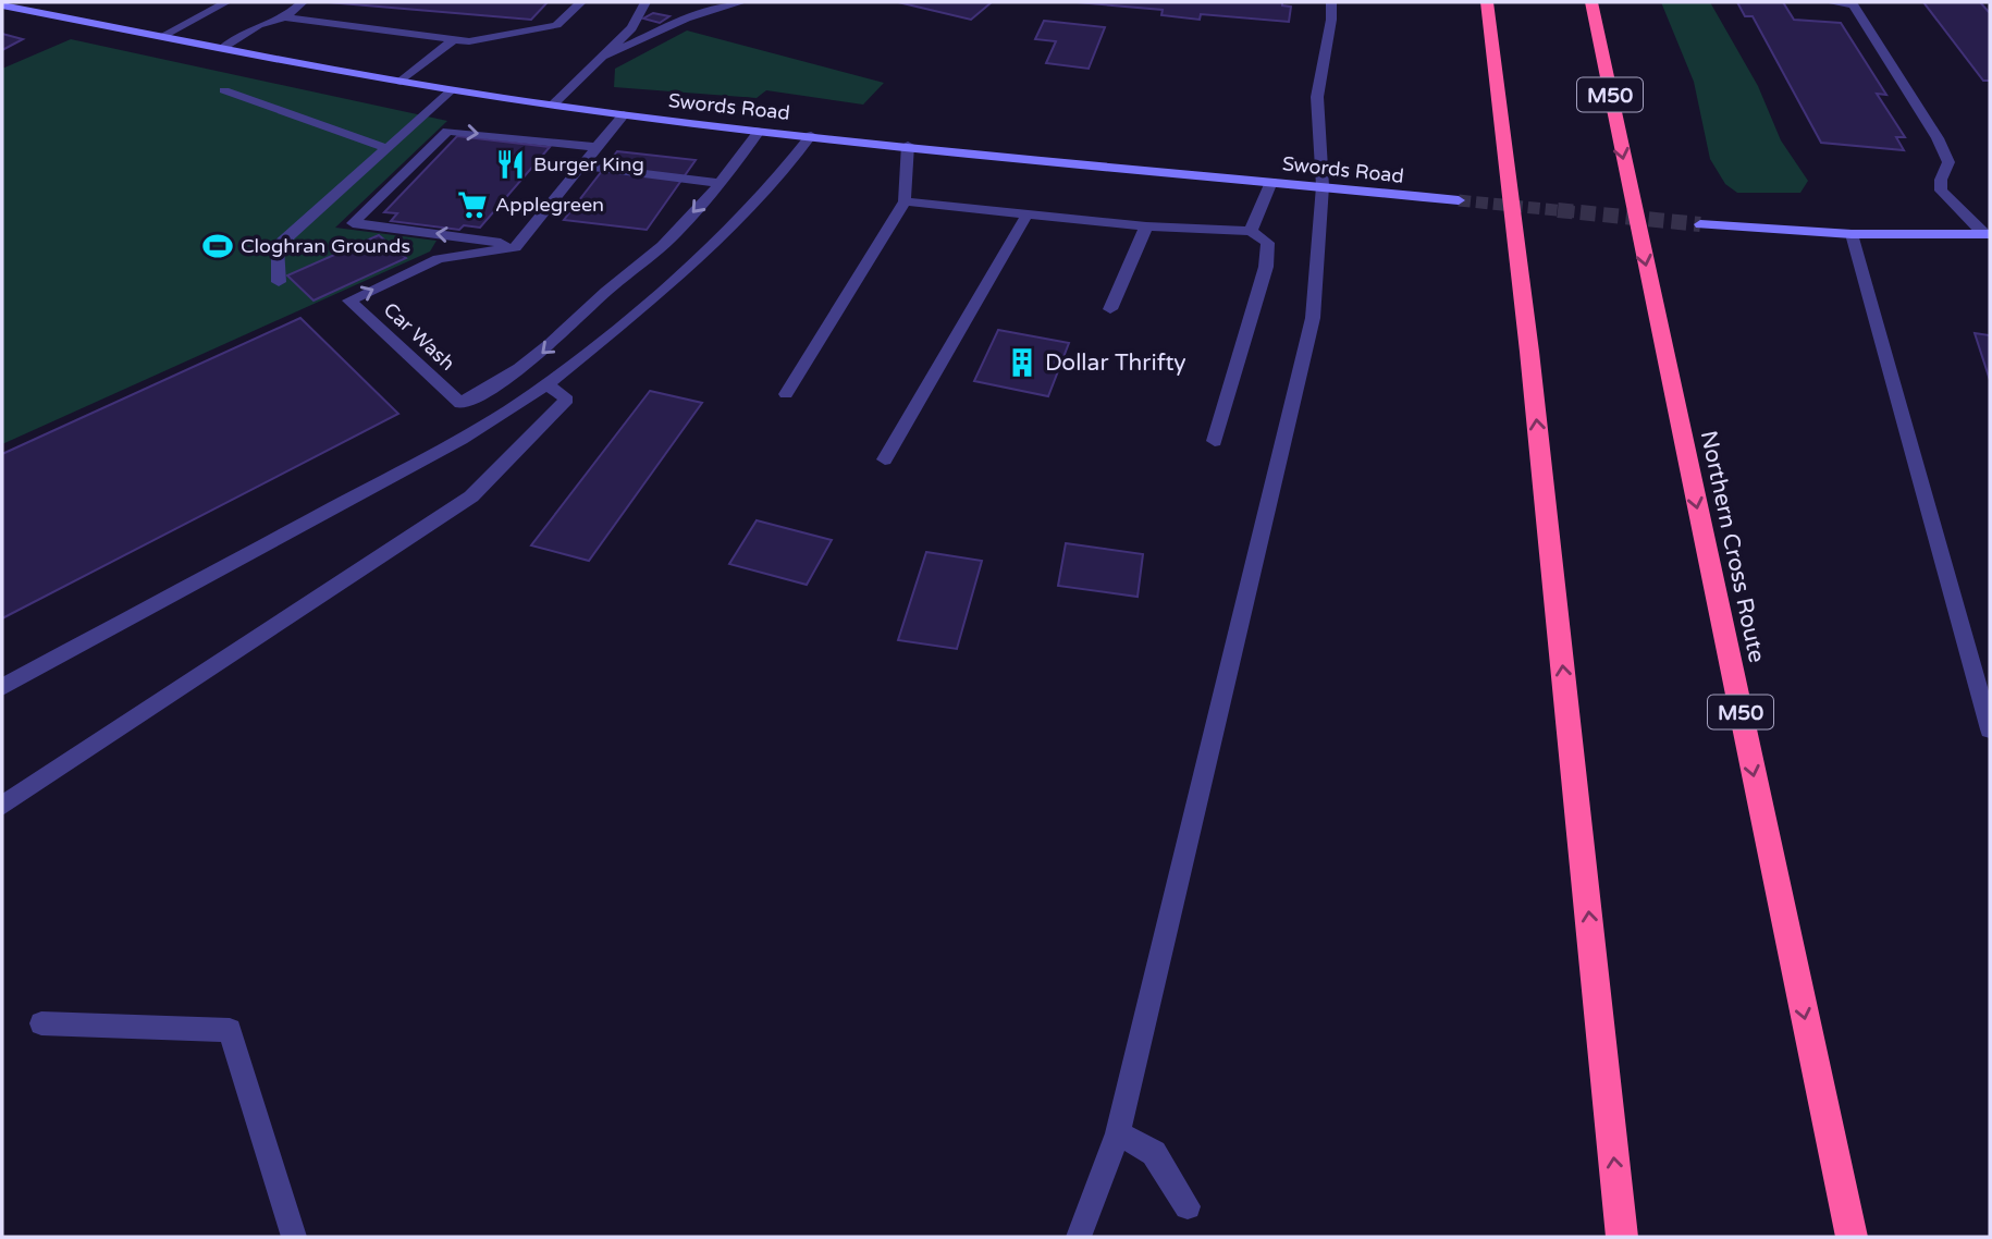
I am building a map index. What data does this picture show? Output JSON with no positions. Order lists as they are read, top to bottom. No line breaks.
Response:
{"streets":{"highway":["M50","Northern Cross Route"],"main road":["Swords Road"],"lane":["Car Wash"]},"places":{"restaurant":["Burger King"],"supermarket":["Applegreen"],"sports":["Cloghran Grounds"],"building":["Dollar Thrifty"]}}
